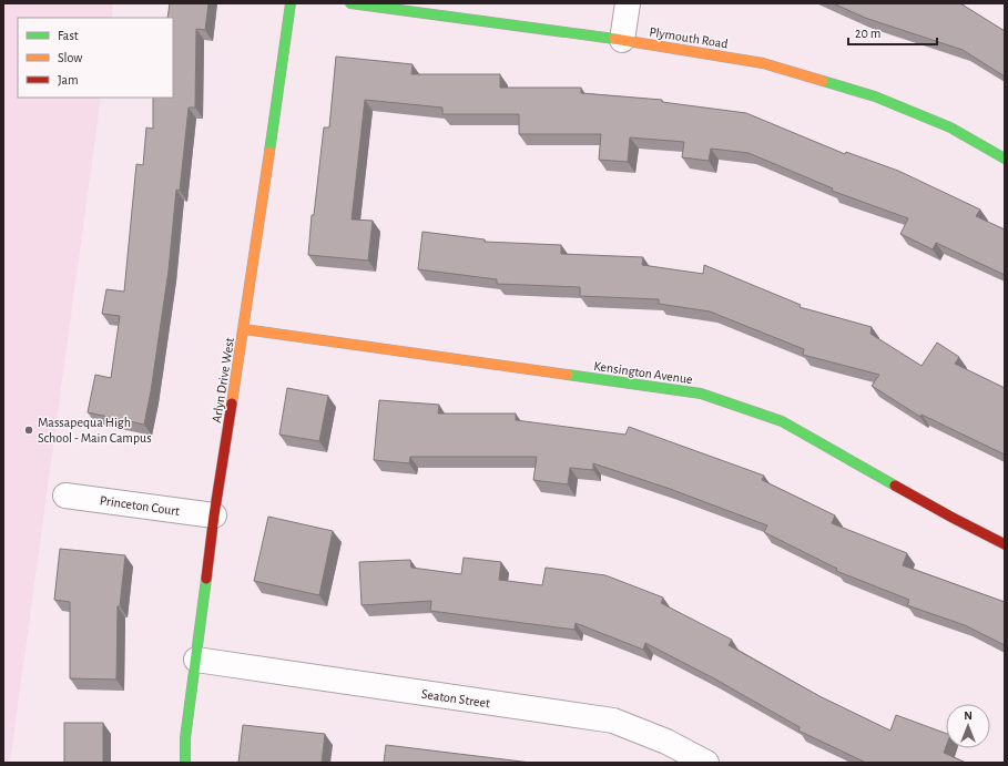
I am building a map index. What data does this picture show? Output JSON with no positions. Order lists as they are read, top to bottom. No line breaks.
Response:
{"streets":{"street":["Plymouth Road","Kensington Avenue","Arlyn Drive West","Princeton Court","Seaton Street"]},"crossings":[["Kensington Avenue","Arlyn Drive West"],["Arlyn Drive West","Princeton Court"],["Arlyn Drive West","Seaton Street"]],"places":["Massapequa High School - Main Campus"],"legend":["Fast","Slow","Jam"],"scale_bar":"20 m","north":"top"}
